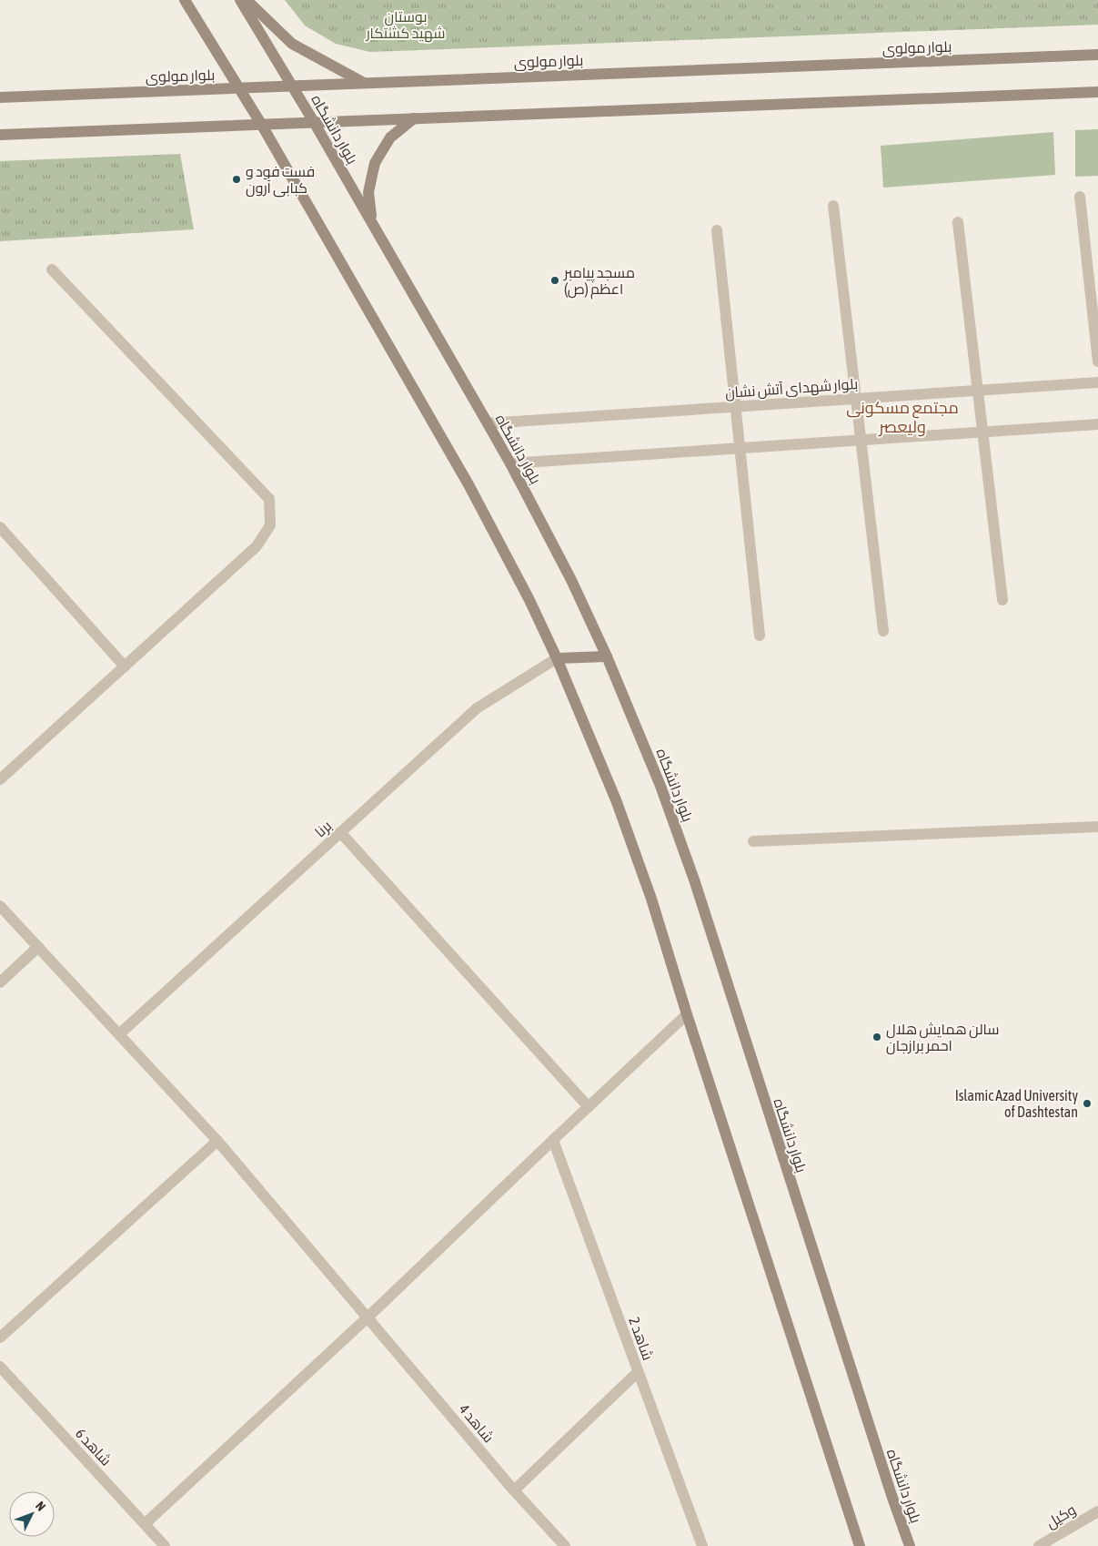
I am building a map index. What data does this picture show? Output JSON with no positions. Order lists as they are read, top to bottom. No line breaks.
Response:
{"streets":{"main road":["بلوار مولوی","بلوار دانشگاه"],"street":["بلوار شهدای آتش نشان","برنا","شاهد 2","شاهد 4","شاهد 6","وکیل"]},"crossings":[["بلوار مولوی","بلوار دانشگاه"],["بلوار دانشگاه","بلوار شهدای آتش نشان"],["برنا","شاهد 4"]],"districts":["مجتمع مسکونی ولیعصر"],"parks":["بوستان شهید کشتکار"],"places":["فست فود و کبابی آرون","مسجد پیامبر اعظم (ص)","سالن همایش هلال احمر برازجان","Islamic Azad University of Dashtestan"],"north":"top right"}
